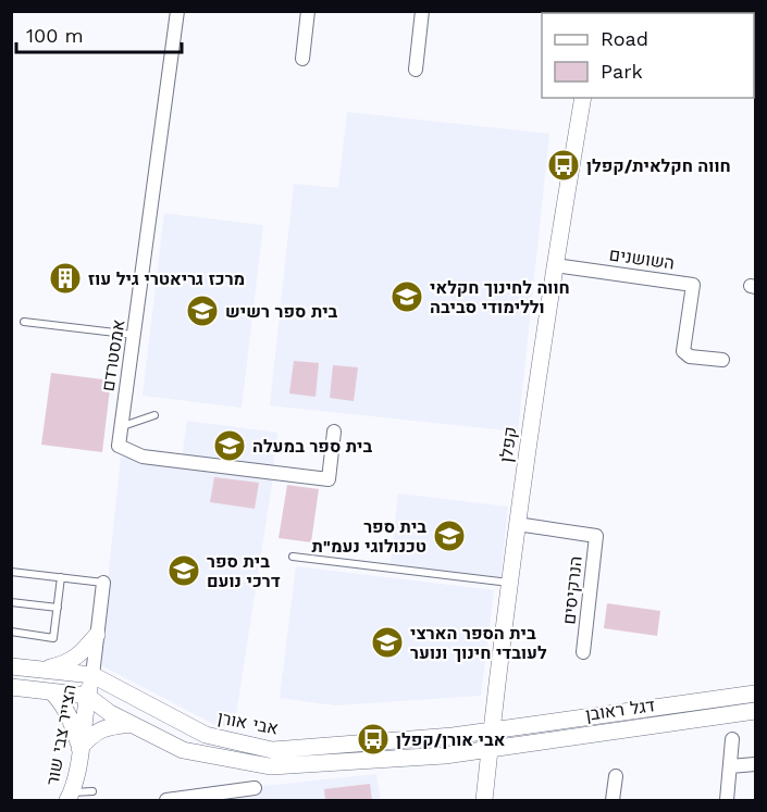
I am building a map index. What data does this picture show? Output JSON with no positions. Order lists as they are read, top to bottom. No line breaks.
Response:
{"streets":{"street":["השושנים","אמסטרדם","קפלן","הנרקיסים","דגל ראובן","אבי אורן","הצייר צבי שור"]},"crossings":[["השושנים","קפלן"],["קפלן","הנרקיסים"],["קפלן","דגל ראובן"],["קפלן","אבי אורן"],["דגל ראובן","אבי אורן"],["אבי אורן","הצייר צבי שור"]],"places":{"bus stop":["חווה חקלאית/קפלן","אבי אורן/קפלן"],"building":["מרכז גריאטרי גיל עוז"],"school or university":["חווה לחינוך חקלאי וללימודי סביבה","בית ספר רשיש","בית ספר במעלה","בית ספר טכנולוגי נעמ\"ת","בית ספר דרכי נועם","בית הספר הארצי לעובדי חינוך ונוער"]},"legend":["Road","Park"],"scale_bar":"100 m"}
